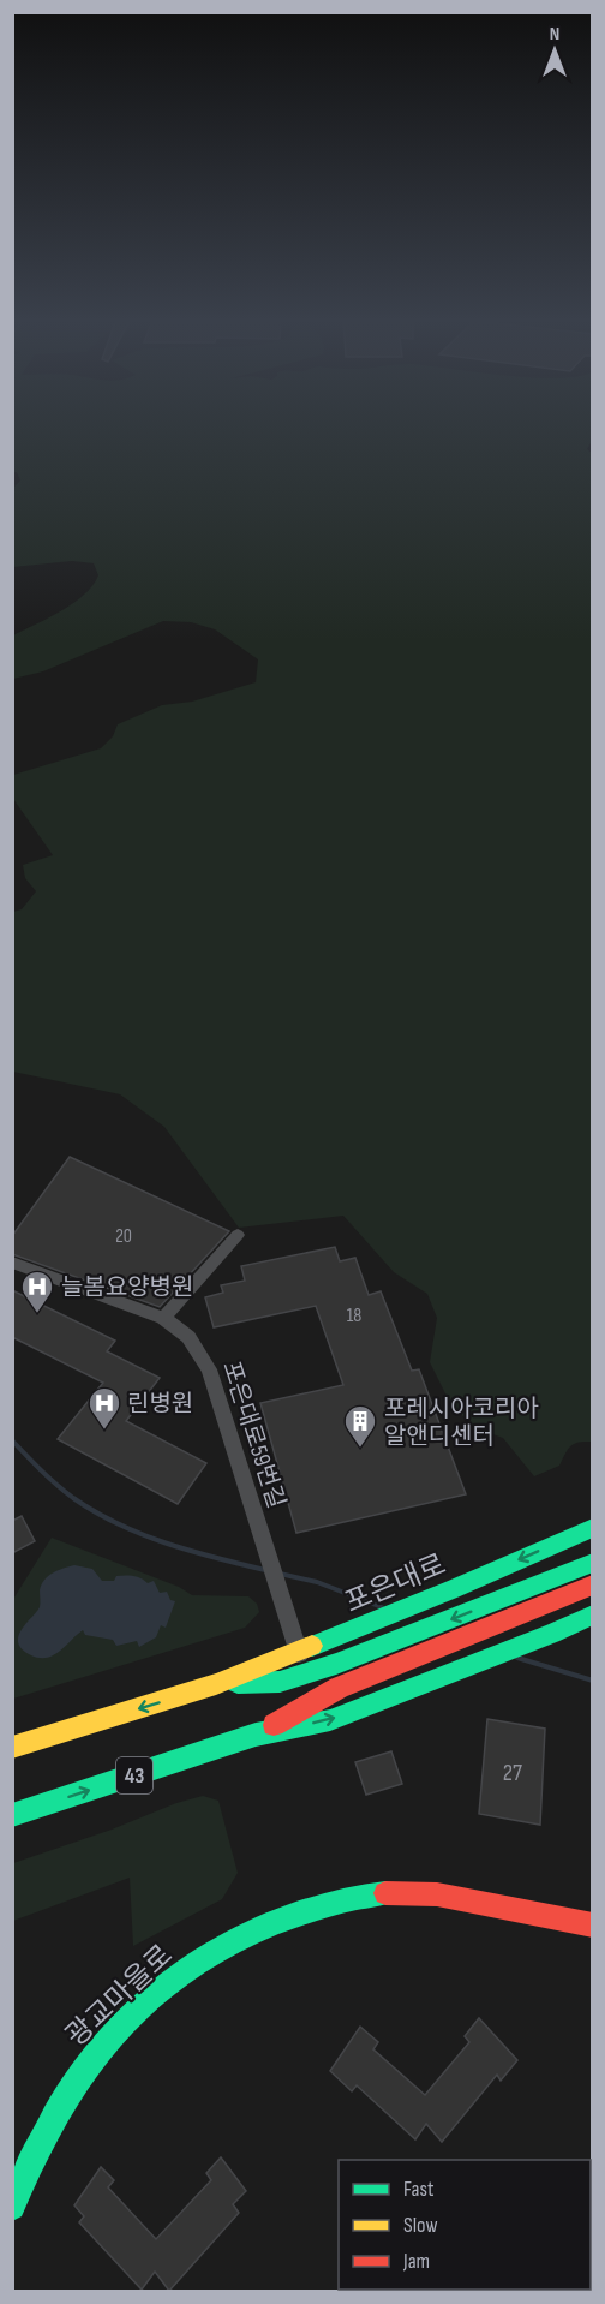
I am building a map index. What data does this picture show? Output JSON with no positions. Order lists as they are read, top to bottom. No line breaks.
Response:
{"streets":{"main road":["포은대로","43","광교마을로"],"street":["포은대로59번길"]},"crossings":[["포은대로59번길","포은대로"]],"places":{"hospital":["늘봄요양병원","린병원"],"building":["포레시아코리아 알앤디센터"]},"house_numbers":["20","18","27"],"legend":["Fast","Slow","Jam"],"north":"top"}
